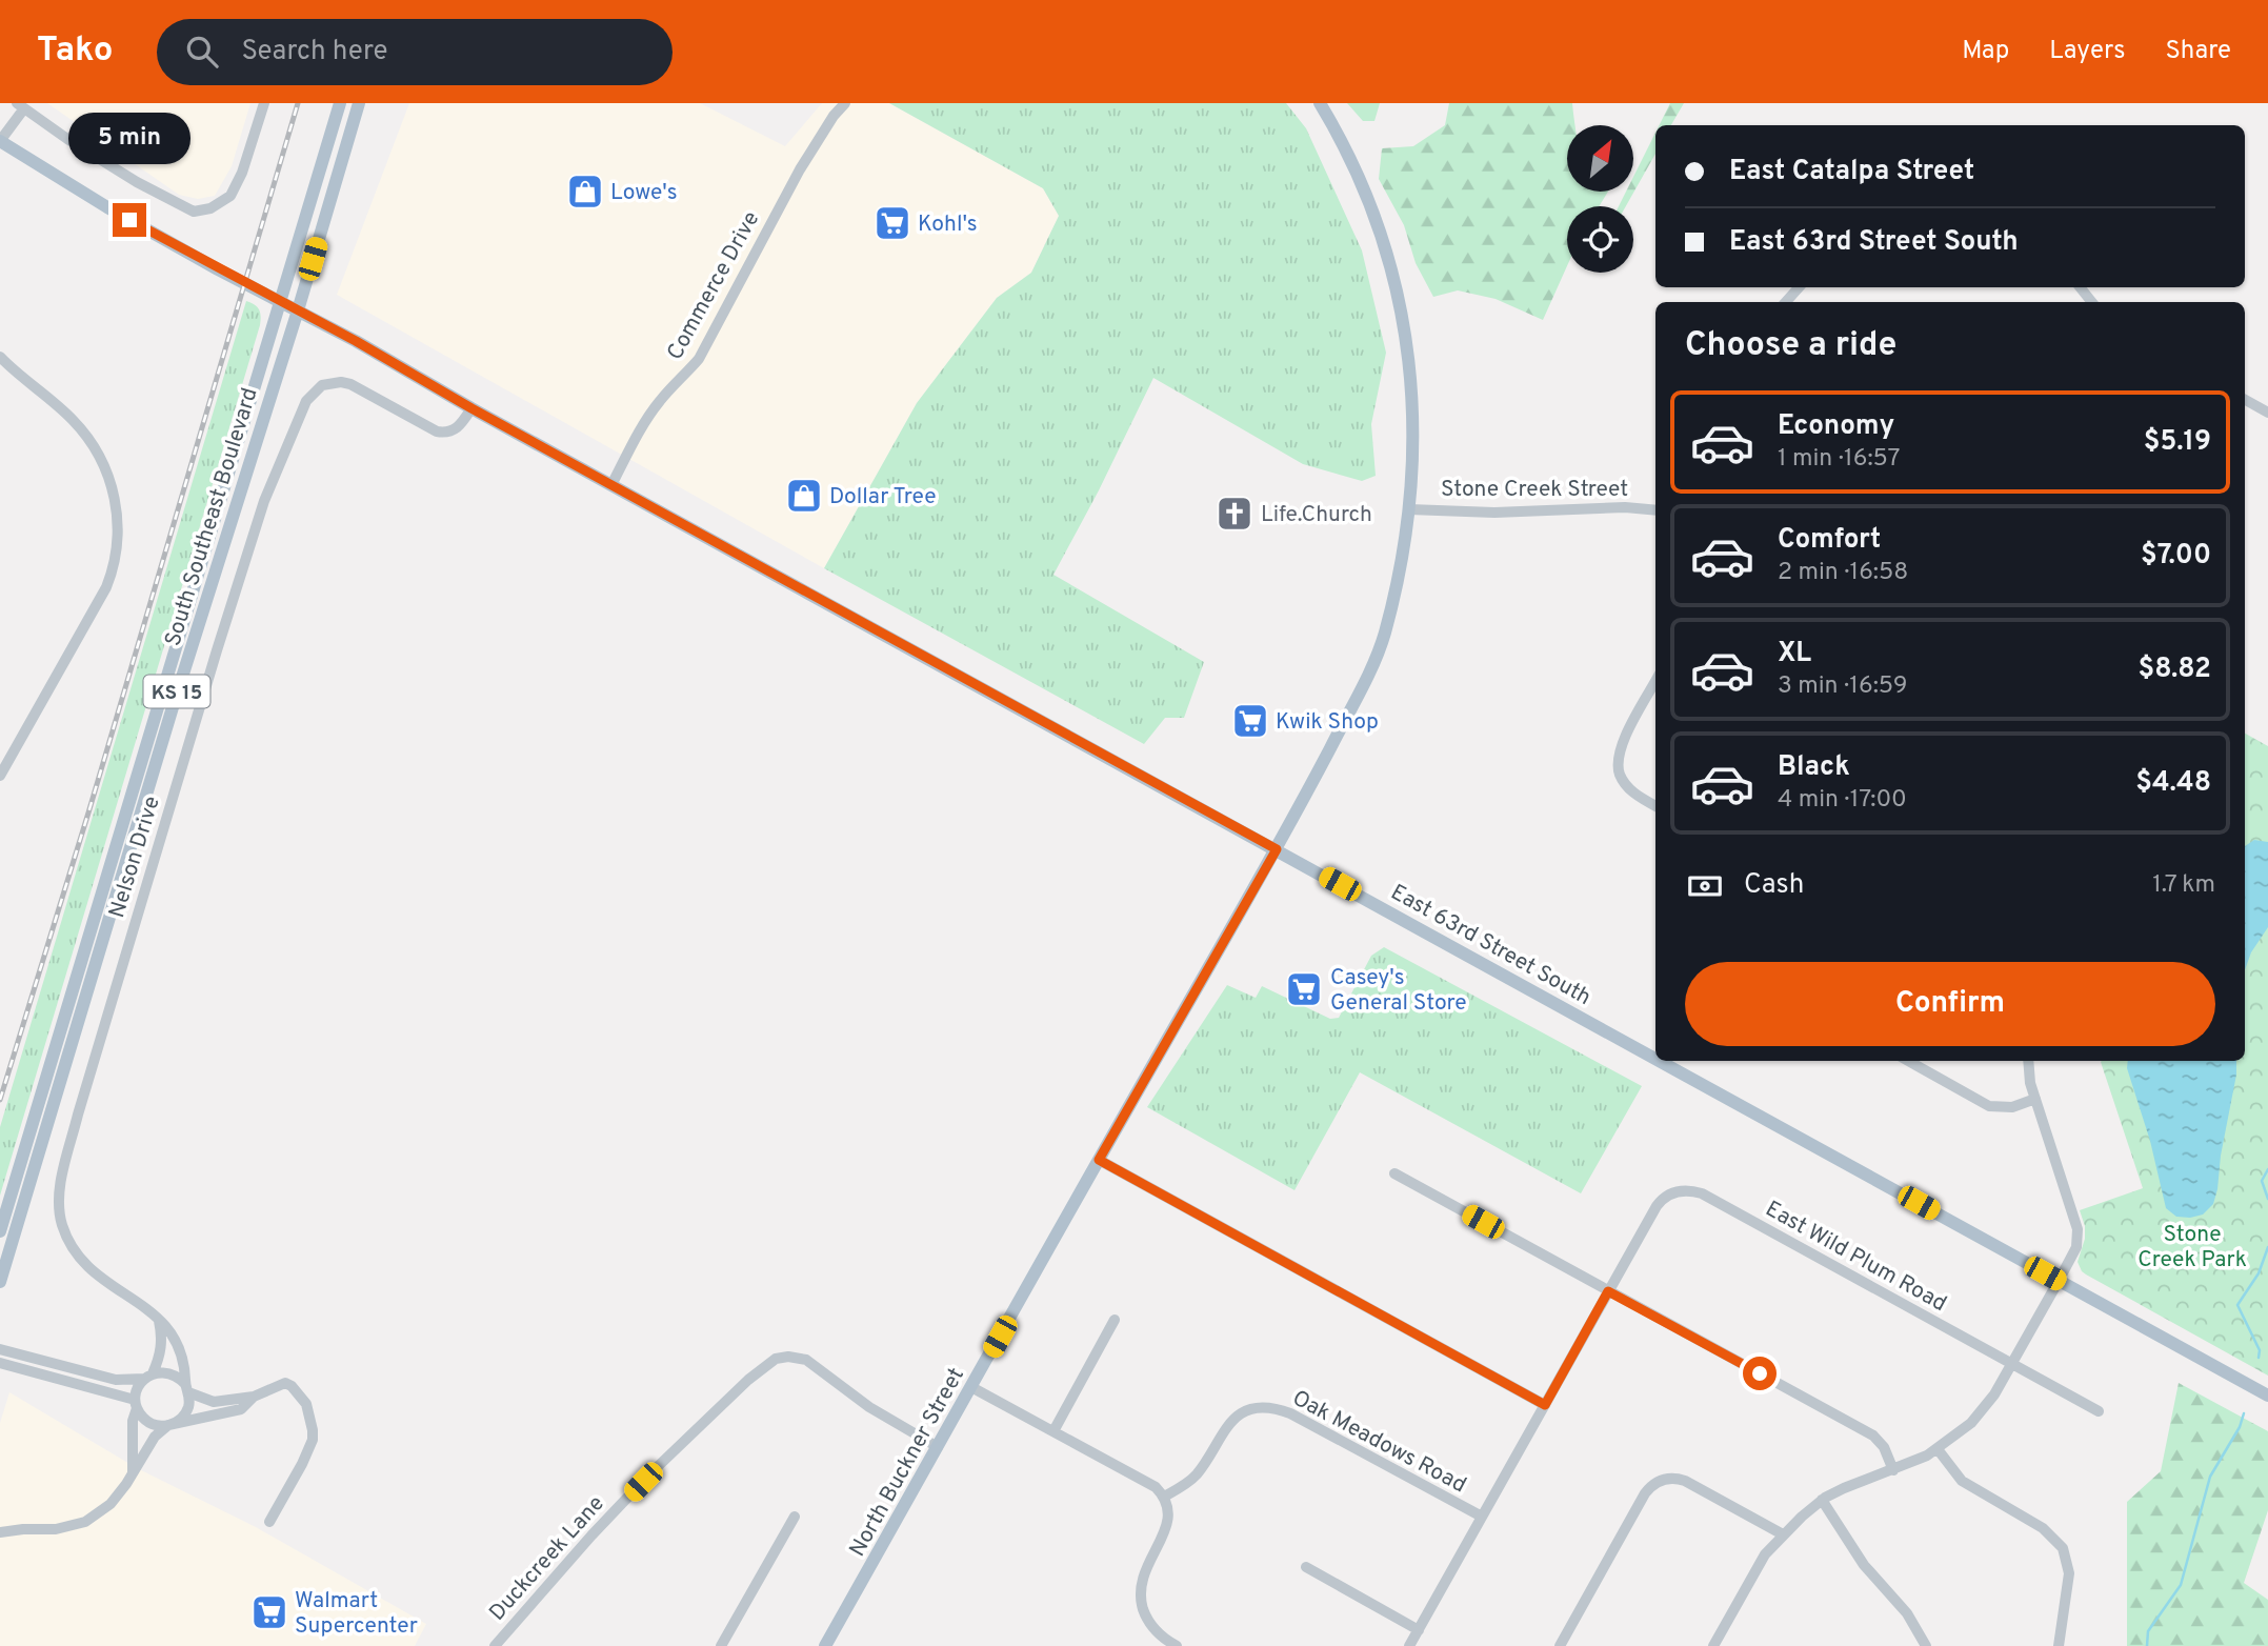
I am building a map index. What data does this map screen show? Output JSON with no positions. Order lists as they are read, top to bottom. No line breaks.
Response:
{"streets":{"main road":["South Southeast Boulevard","KS 15","East 63rd Street South","North Buckner Street"],"street":["Commerce Drive","Stone Creek Street","Nelson Drive","East Wild Plum Road","Oak Meadows Road","Duckcreek Lane"]},"crossings":[["Commerce Drive","East 63rd Street South"],["Stone Creek Street","North Buckner Street"],["South Southeast Boulevard","East 63rd Street South"],["Nelson Drive","East 63rd Street South"],["East 63rd Street South","North Buckner Street"],["North Buckner Street","Duckcreek Lane"]],"parks":["Stone Creek Park"],"places":{"shop":["Lowe's","Dollar Tree"],"supermarket":["Kohl's","Kwik Shop","Casey's General Store","Walmart Supercenter"],"church":["Life.Church"]},"north":"top right","page":{"header":"Tako","search":"Search here","nav":["Map","Layers","Share"],"bubble":"5 min","banner":["East Catalpa Street","East 63rd Street South"],"heading":"Choose a ride","list":[{"name":"Economy","note":"1 min · 16:57","value":"$5.19"},{"name":"Comfort","note":"2 min · 16:58","value":"$7.00"},{"name":"XL","note":"3 min · 16:59","value":"$8.82"},{"name":"Black","note":"4 min · 17:00","value":"$4.48"}],"pay":["Cash","1.7 km"],"buttons":"Confirm"}}
